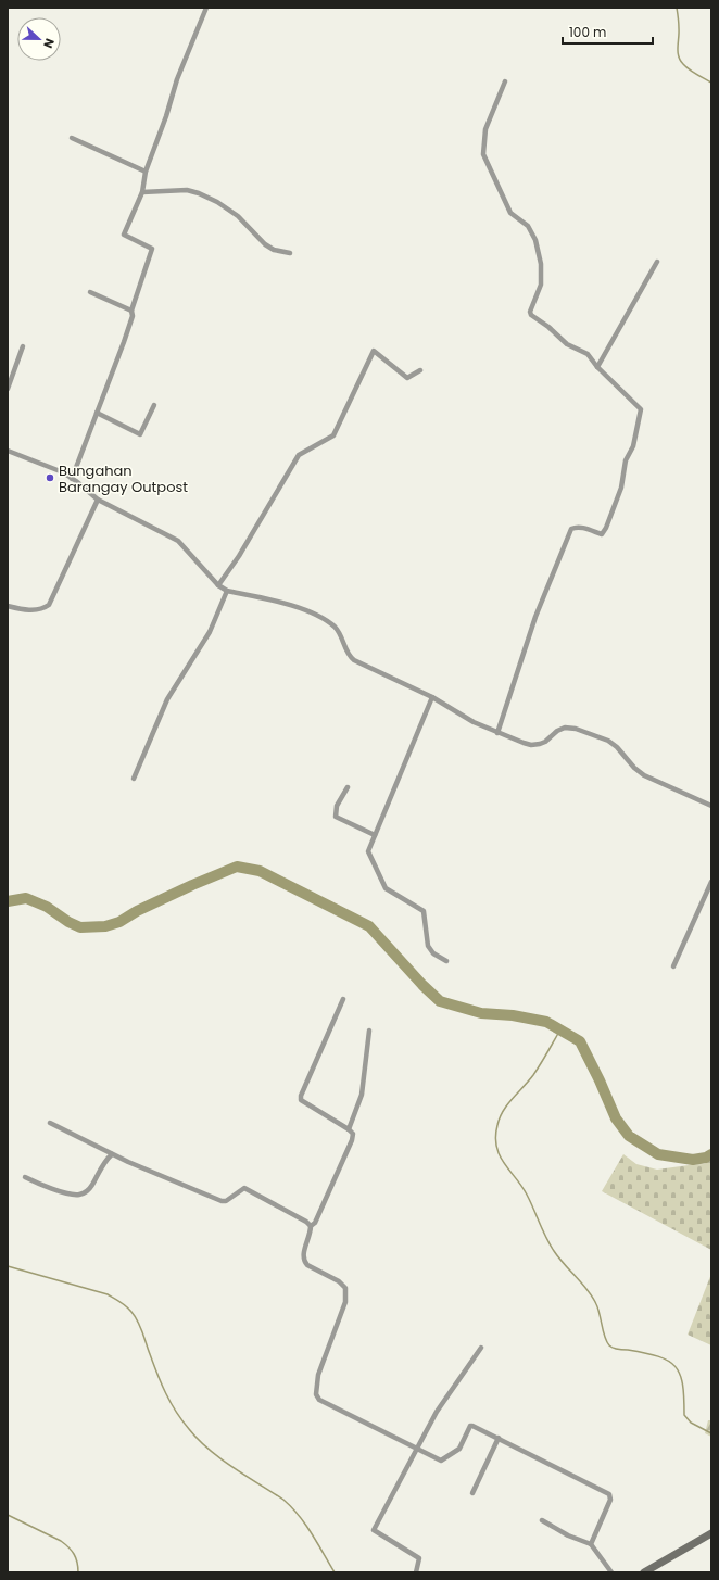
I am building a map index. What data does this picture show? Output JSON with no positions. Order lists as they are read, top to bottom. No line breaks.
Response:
{"places":["Bungahan Barangay Outpost"],"scale_bar":"100 m","north":"right"}
